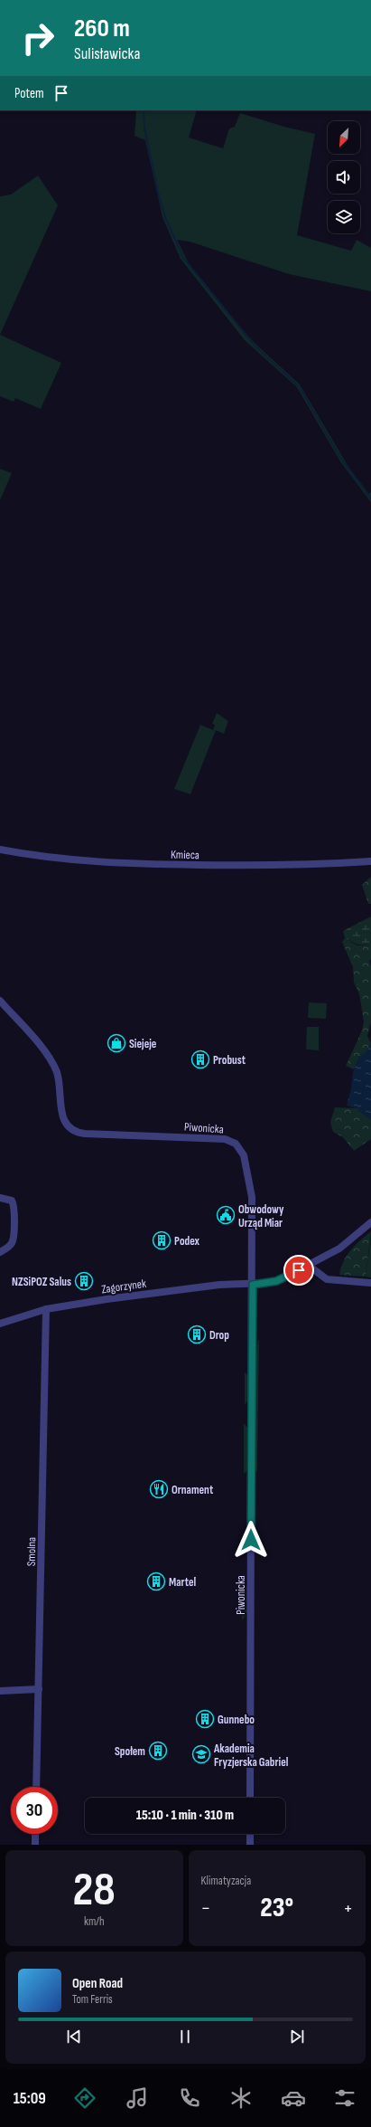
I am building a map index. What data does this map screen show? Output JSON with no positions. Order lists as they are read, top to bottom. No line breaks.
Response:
{"streets":{"street":["Kmieca","Piwonicka","Zagorzynek","Smolna"]},"crossings":[["Piwonicka","Zagorzynek"],["Zagorzynek","Smolna"]],"places":{"shop":["Siejeje"],"building":["Probust","Podex","NZSiPOZ Salus","Drop","Martel","Gunnebo","Społem"],"public building":["Obwodowy Urząd Miar"],"restaurant":["Ornament"],"school or university":["Akademia Fryzjerska Gabriel"]},"north":"bottom left","page":{"turn":["260 m","Sulisławicka"],"then":"Potem","limit":"30","trip":"15:10 · 1 min · 310 m","tile":[["28","km/h"],"Klimatyzacja"],"heat":["−","23°","+"],"song":["Open Road","Tom Ferris"],"tabs":"15:09"}}
